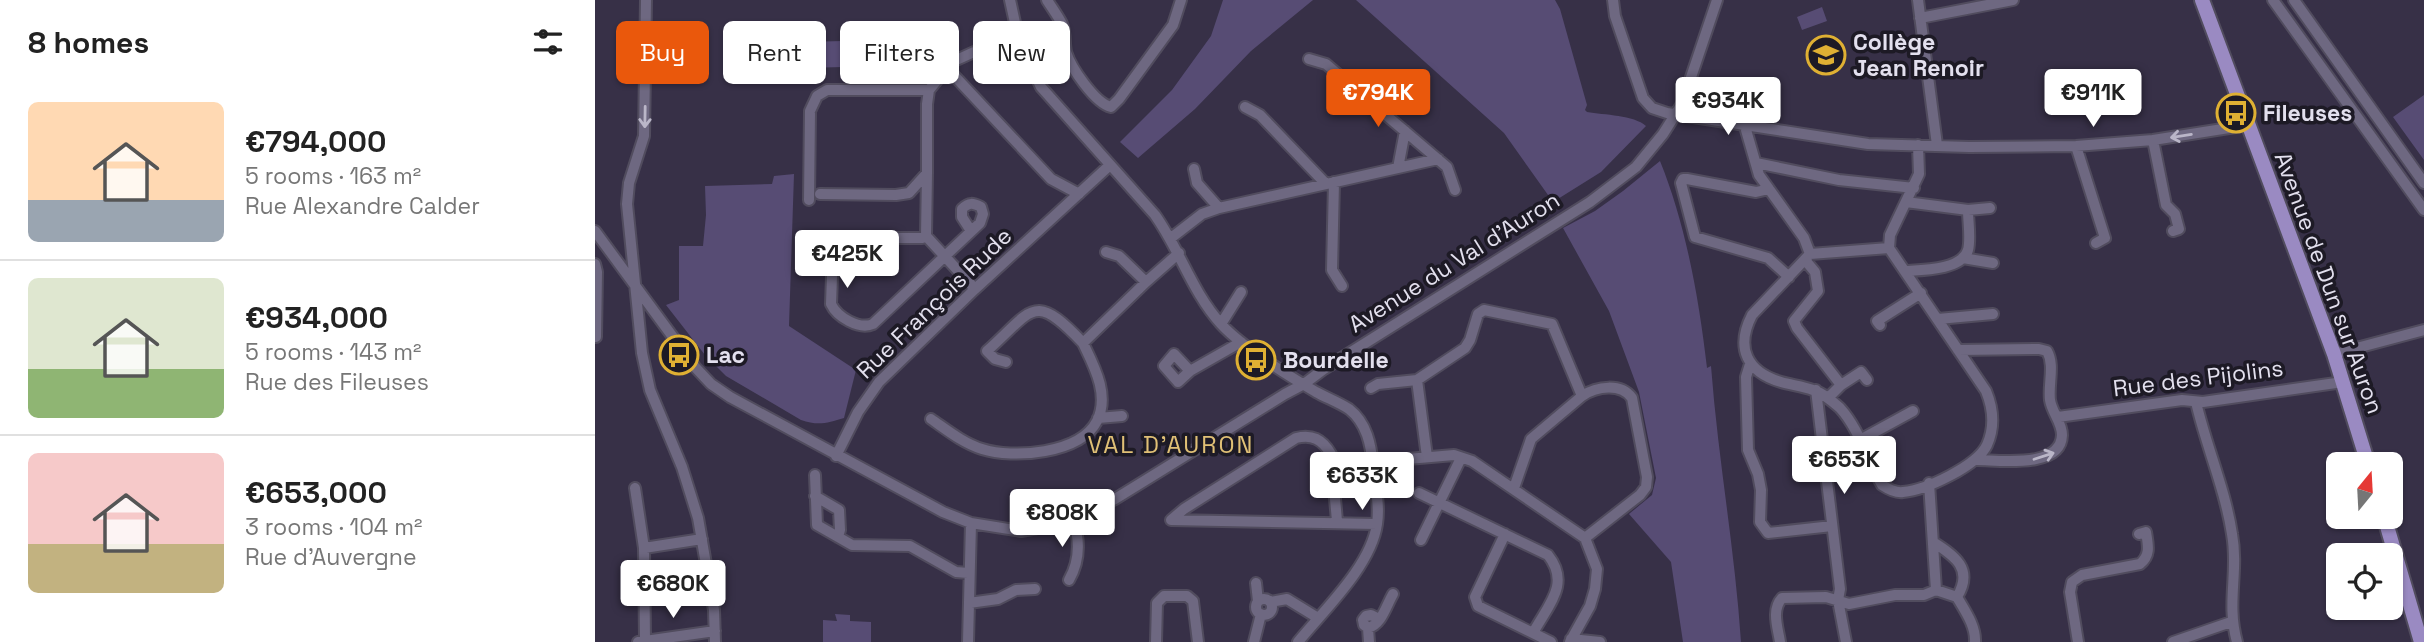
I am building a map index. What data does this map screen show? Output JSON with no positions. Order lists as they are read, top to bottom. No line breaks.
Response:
{"streets":{"main road":["Avenue de Dun sur Auron"],"street":["Avenue du Val d'Auron","Rue François Rude","Rue des Pijolins"]},"crossings":[["Avenue du Val d'Auron","Rue François Rude"],["Avenue de Dun sur Auron","Rue des Pijolins"]],"districts":["VAL D'AURON"],"places":{"school or university":["Collège Jean Renoir"],"bus stop":["Fileuses","Lac","Bourdelle"]},"north":"top","page":{"heading":"8 homes","chip":["Buy","Rent","Filters","New"],"price":["€794K","€911K","€934K","€425K","€653K","€633K","€808K","€680K"],"list":[{"name":"€794,000","note":"5 rooms · 163 m² · Rue Alexandre Calder"},{"name":"€934,000","note":"5 rooms · 143 m² · Rue des Fileuses"},{"name":"€653,000","note":"3 rooms · 104 m² · Rue d'Auvergne"}]}}
